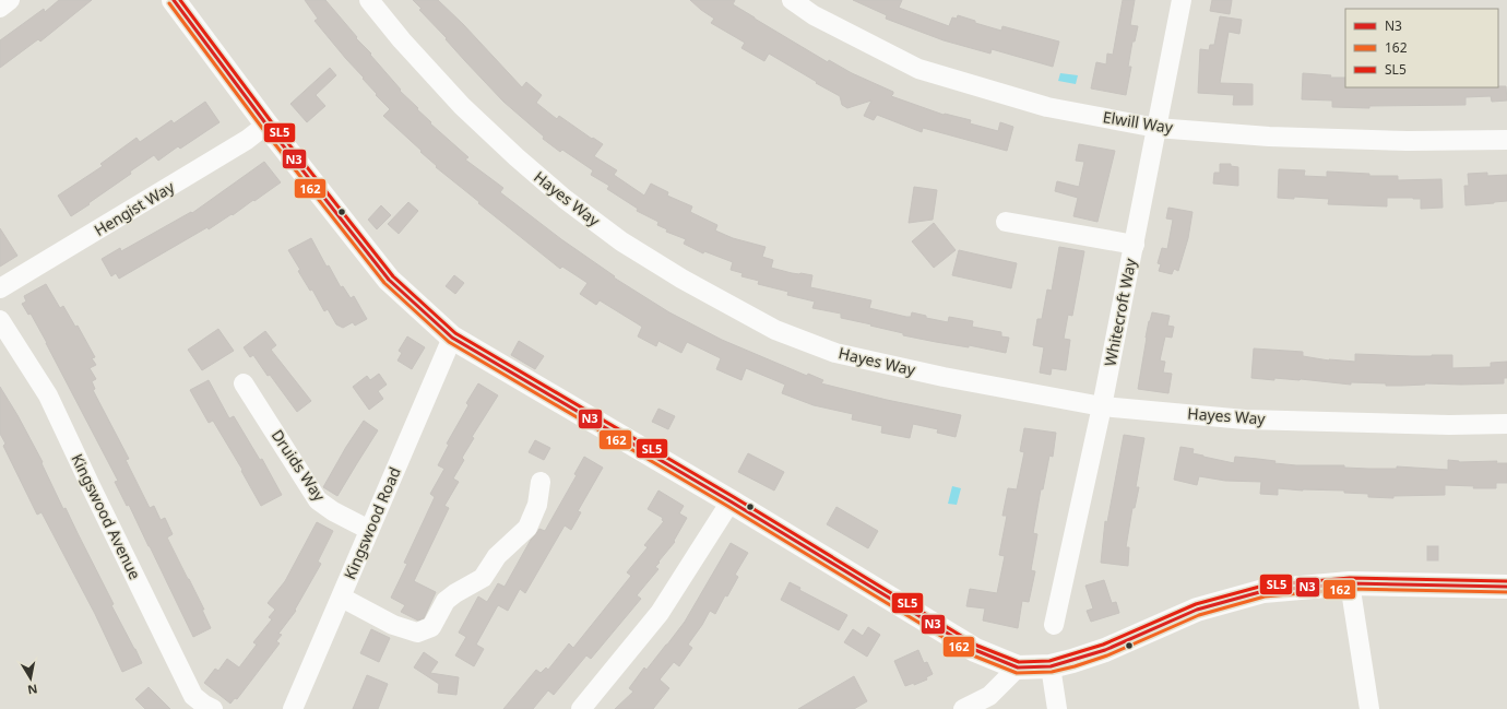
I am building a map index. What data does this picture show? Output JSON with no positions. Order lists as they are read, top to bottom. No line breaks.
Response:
{"streets":{"street":["Elwill Way","Hayes Way","Hengist Way","Whitecroft Way","Druids Way","Kingswood Avenue","Kingswood Road"]},"crossings":[["Elwill Way","Whitecroft Way"],["Hayes Way","Whitecroft Way"],["Druids Way","Kingswood Road"]],"lines":["transit line N3","transit line SL5","transit line 162"],"legend":["N3","162","SL5"],"north":"bottom"}
